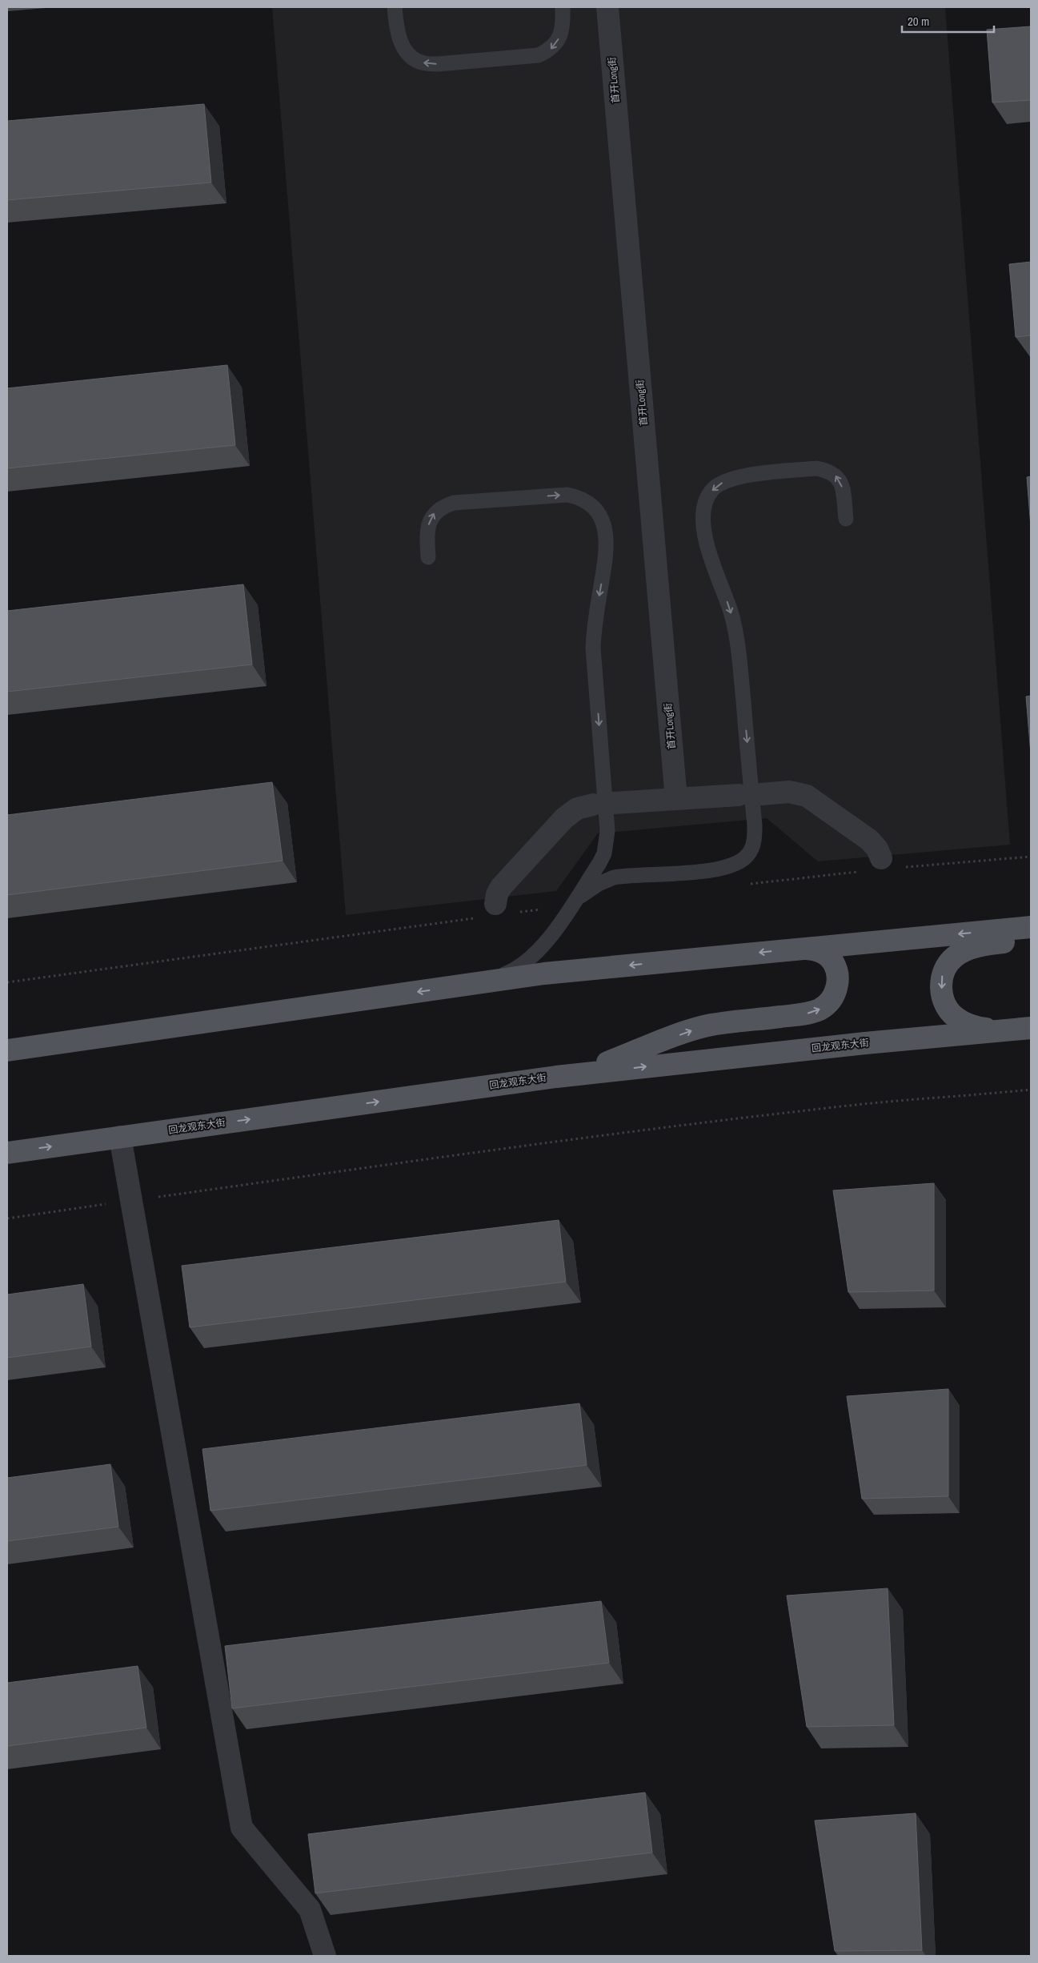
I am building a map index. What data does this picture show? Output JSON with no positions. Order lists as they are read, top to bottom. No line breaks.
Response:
{"streets":{"main road":["回龙观东大街"],"street":["首开Long街"]},"scale_bar":"20 m"}
